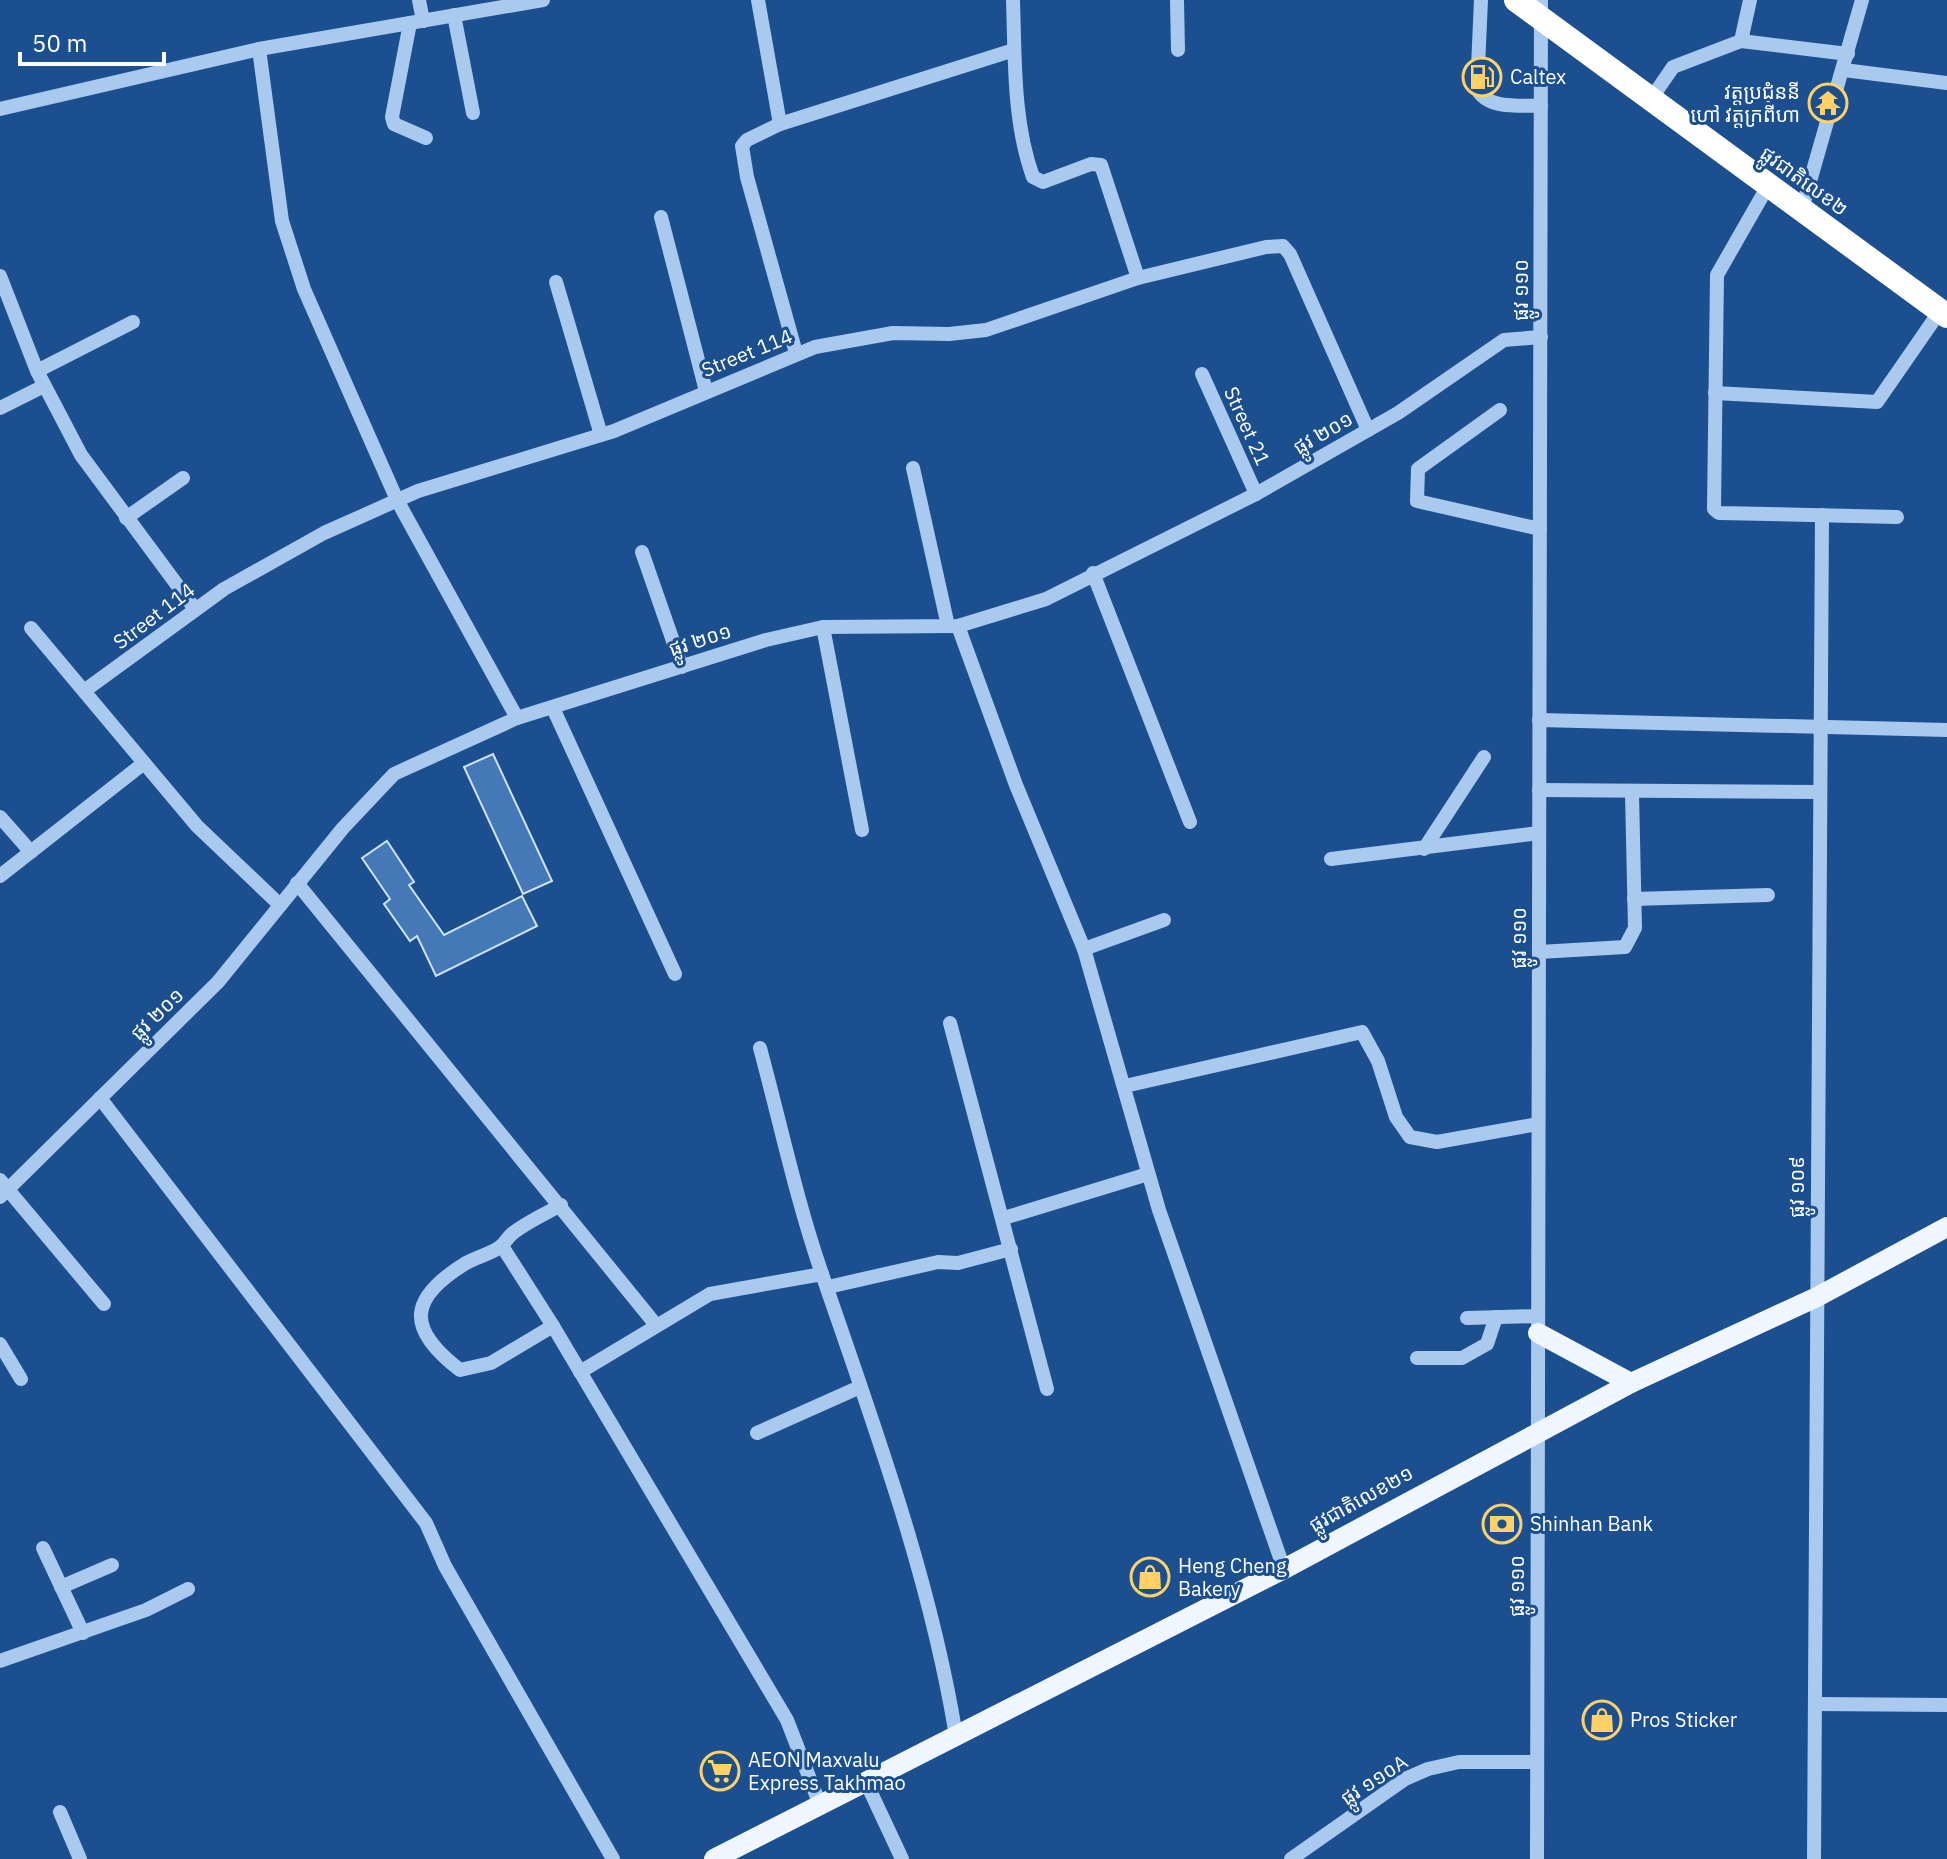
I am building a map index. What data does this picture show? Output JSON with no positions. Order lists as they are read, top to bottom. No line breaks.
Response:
{"streets":{"highway":["ផ្លូវជាតិលេខ២"],"main road":["ផ្លូវជាតិលេខ២១"],"street":["ផ្លូវ ១១០","Street 114","Street 21","ផ្លូវ ២០១","ផ្លូវ ១០៩","ផ្លូវ ១១០A"]},"crossings":[["ផ្លូវជាតិលេខ២","ផ្លូវ ១១០"],["ផ្លូវ ១១០","ផ្លូវ ២០១"],["ផ្លូវ ១១០","ផ្លូវជាតិលេខ២១"],["ផ្លូវ ១១០","ផ្លូវ ១១០A"],["Street 114","ផ្លូវ ២០១"],["Street 21","ផ្លូវ ២០១"],["ផ្លូវ ១០៩","ផ្លូវជាតិលេខ២១"]],"places":{"fuel station":["Caltex"],"temple":["វត្តប្រជុំននី ហៅ វត្តក្រពីហា"],"bank":["Shinhan Bank"],"shop":["Heng Cheng Bakery","Pros Sticker"],"supermarket":["AEON Maxvalu Express Takhmao"]},"scale_bar":"50 m"}
